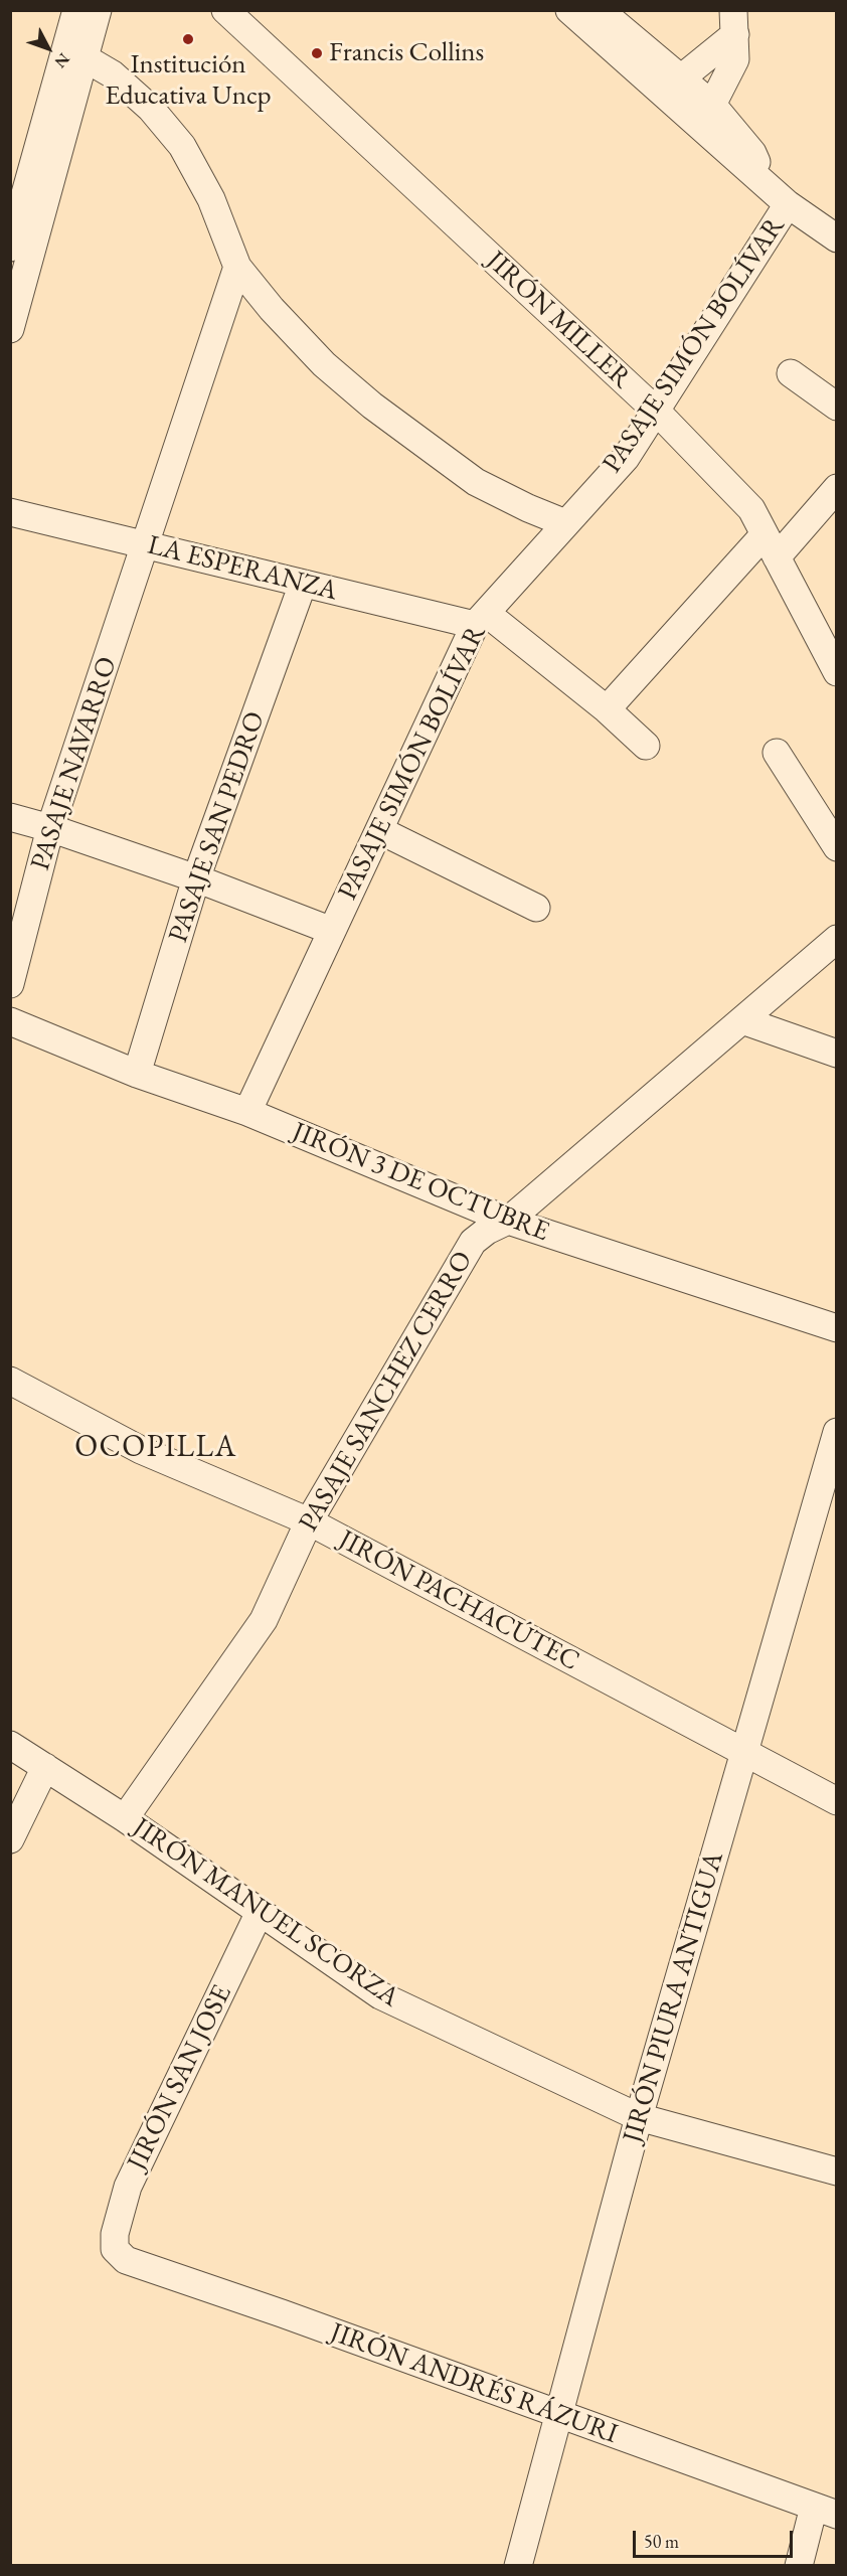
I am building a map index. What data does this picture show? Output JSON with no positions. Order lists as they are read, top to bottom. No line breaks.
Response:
{"streets":{"street":["JIRÓN MILLER","PASAJE SIMÓN BOLÍVAR","LA ESPERANZA","PASAJE NAVARRO","PASAJE SAN PEDRO","JIRÓN 3 DE OCTUBRE","PASAJE SANCHEZ CERRO","JIRÓN PACHACÚTEC","JIRÓN MANUEL SCORZA","JIRÓN PIURA ANTIGUA","JIRÓN SAN JOSE","JIRÓN ANDRÉS RÁZURI"]},"crossings":[["JIRÓN MILLER","PASAJE SIMÓN BOLÍVAR"],["PASAJE SIMÓN BOLÍVAR","LA ESPERANZA"],["PASAJE SIMÓN BOLÍVAR","JIRÓN 3 DE OCTUBRE"],["LA ESPERANZA","PASAJE NAVARRO"],["LA ESPERANZA","PASAJE SAN PEDRO"],["PASAJE SAN PEDRO","JIRÓN 3 DE OCTUBRE"],["JIRÓN 3 DE OCTUBRE","PASAJE SANCHEZ CERRO"],["PASAJE SANCHEZ CERRO","JIRÓN PACHACÚTEC"],["PASAJE SANCHEZ CERRO","JIRÓN MANUEL SCORZA"],["JIRÓN PACHACÚTEC","JIRÓN PIURA ANTIGUA"],["JIRÓN MANUEL SCORZA","JIRÓN PIURA ANTIGUA"],["JIRÓN MANUEL SCORZA","JIRÓN SAN JOSE"],["JIRÓN PIURA ANTIGUA","JIRÓN ANDRÉS RÁZURI"],["JIRÓN SAN JOSE","JIRÓN ANDRÉS RÁZURI"]],"districts":["OCOPILLA"],"places":["Institución Educativa Uncp","Francis Collins"],"scale_bar":"50 m","north":"bottom right"}
